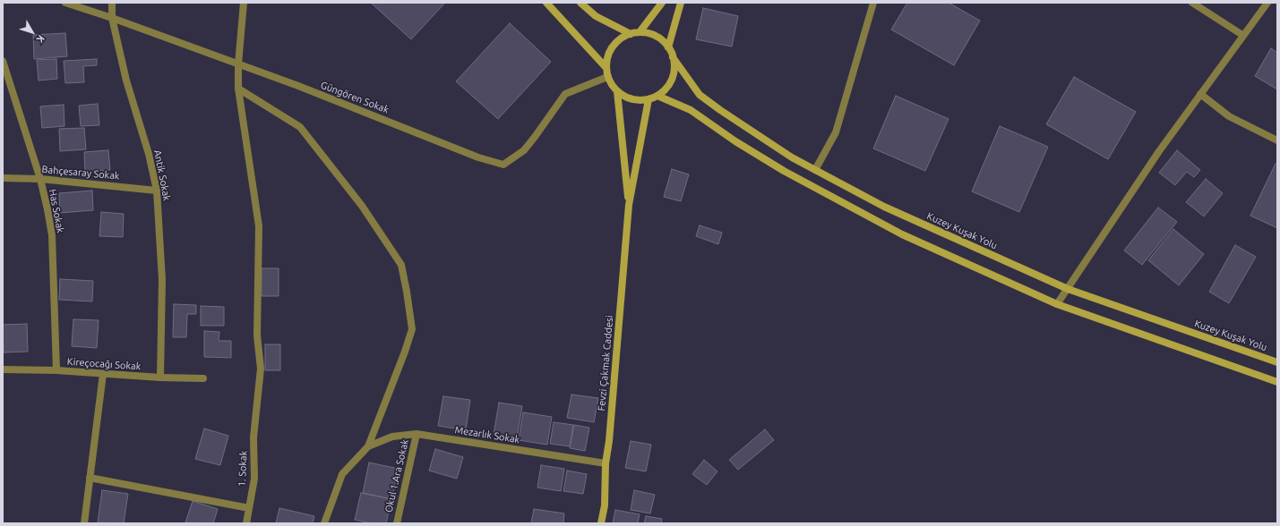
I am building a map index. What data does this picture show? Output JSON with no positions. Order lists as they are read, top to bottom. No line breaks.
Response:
{"streets":{"main road":["Kuzey Kuşak Yolu","Fevzi Çakmak Caddesi"],"street":["Güngören Sokak","Bahçesaray Sokak","Antik Sokak","Has Sokak","Kireçocağı Sokak","Mezarlık Sokak","1. Sokak","Okul 1.Ara Sokak"]},"crossings":[["Güngören Sokak","Antik Sokak"],["Güngören Sokak","Kuzey Kuşak Yolu"],["Güngören Sokak","1. Sokak"],["Bahçesaray Sokak","Antik Sokak"],["Bahçesaray Sokak","Has Sokak"],["Antik Sokak","Kireçocağı Sokak"],["Has Sokak","Kireçocağı Sokak"],["Fevzi Çakmak Caddesi","Mezarlık Sokak"],["Mezarlık Sokak","Okul 1.Ara Sokak"]],"north":"bottom right"}
